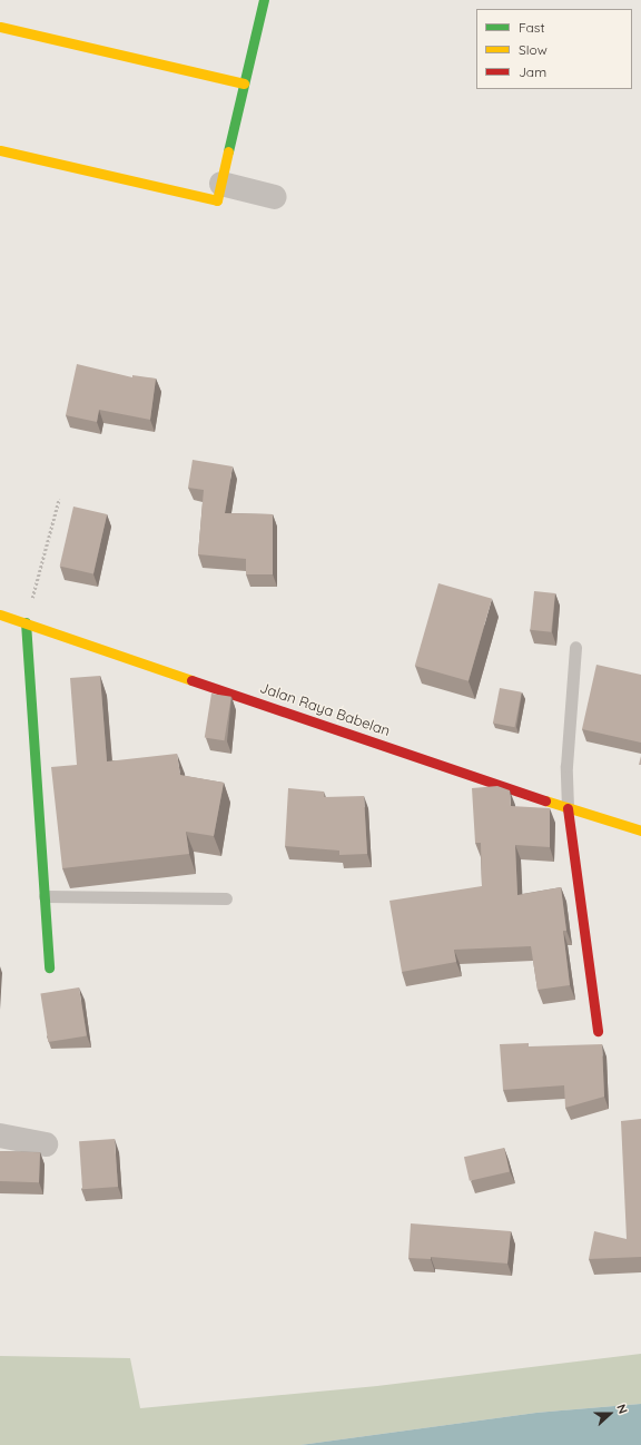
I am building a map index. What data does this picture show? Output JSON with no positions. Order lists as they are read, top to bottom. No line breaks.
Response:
{"streets":{"street":["Jalan Raya Babelan"]},"legend":["Fast","Slow","Jam"],"north":"right"}
